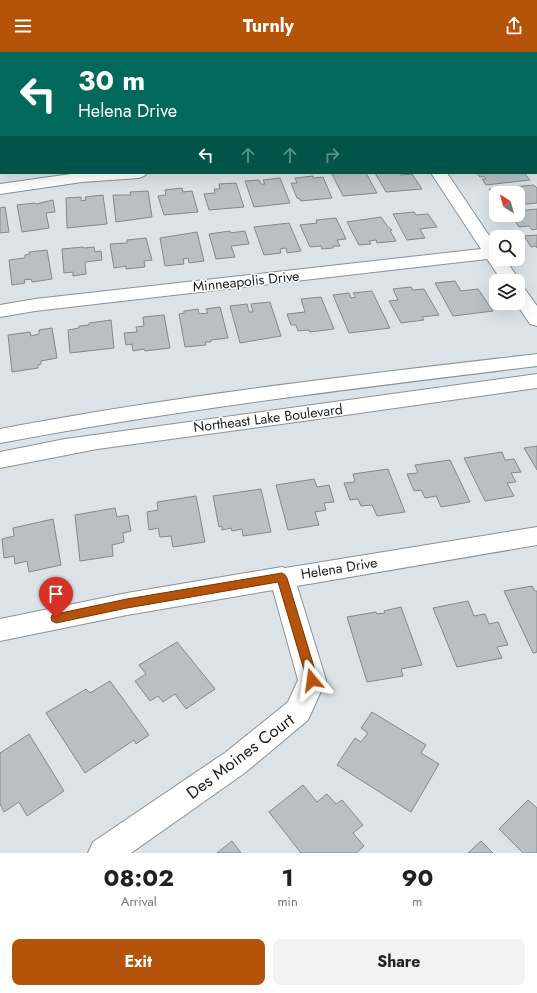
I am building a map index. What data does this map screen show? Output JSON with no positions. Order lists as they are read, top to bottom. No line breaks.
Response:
{"streets":{"street":["Minneapolis Drive","Northeast Lake Boulevard","Helena Drive","Des Moines Court"]},"crossings":[["Helena Drive","Des Moines Court"]],"north":"top left","page":{"header":"Turnly","turn":["30 m","Helena Drive"],"eta":["08:02","Arrival","1","min","90","m"],"buttons":["Exit","Share"]}}
